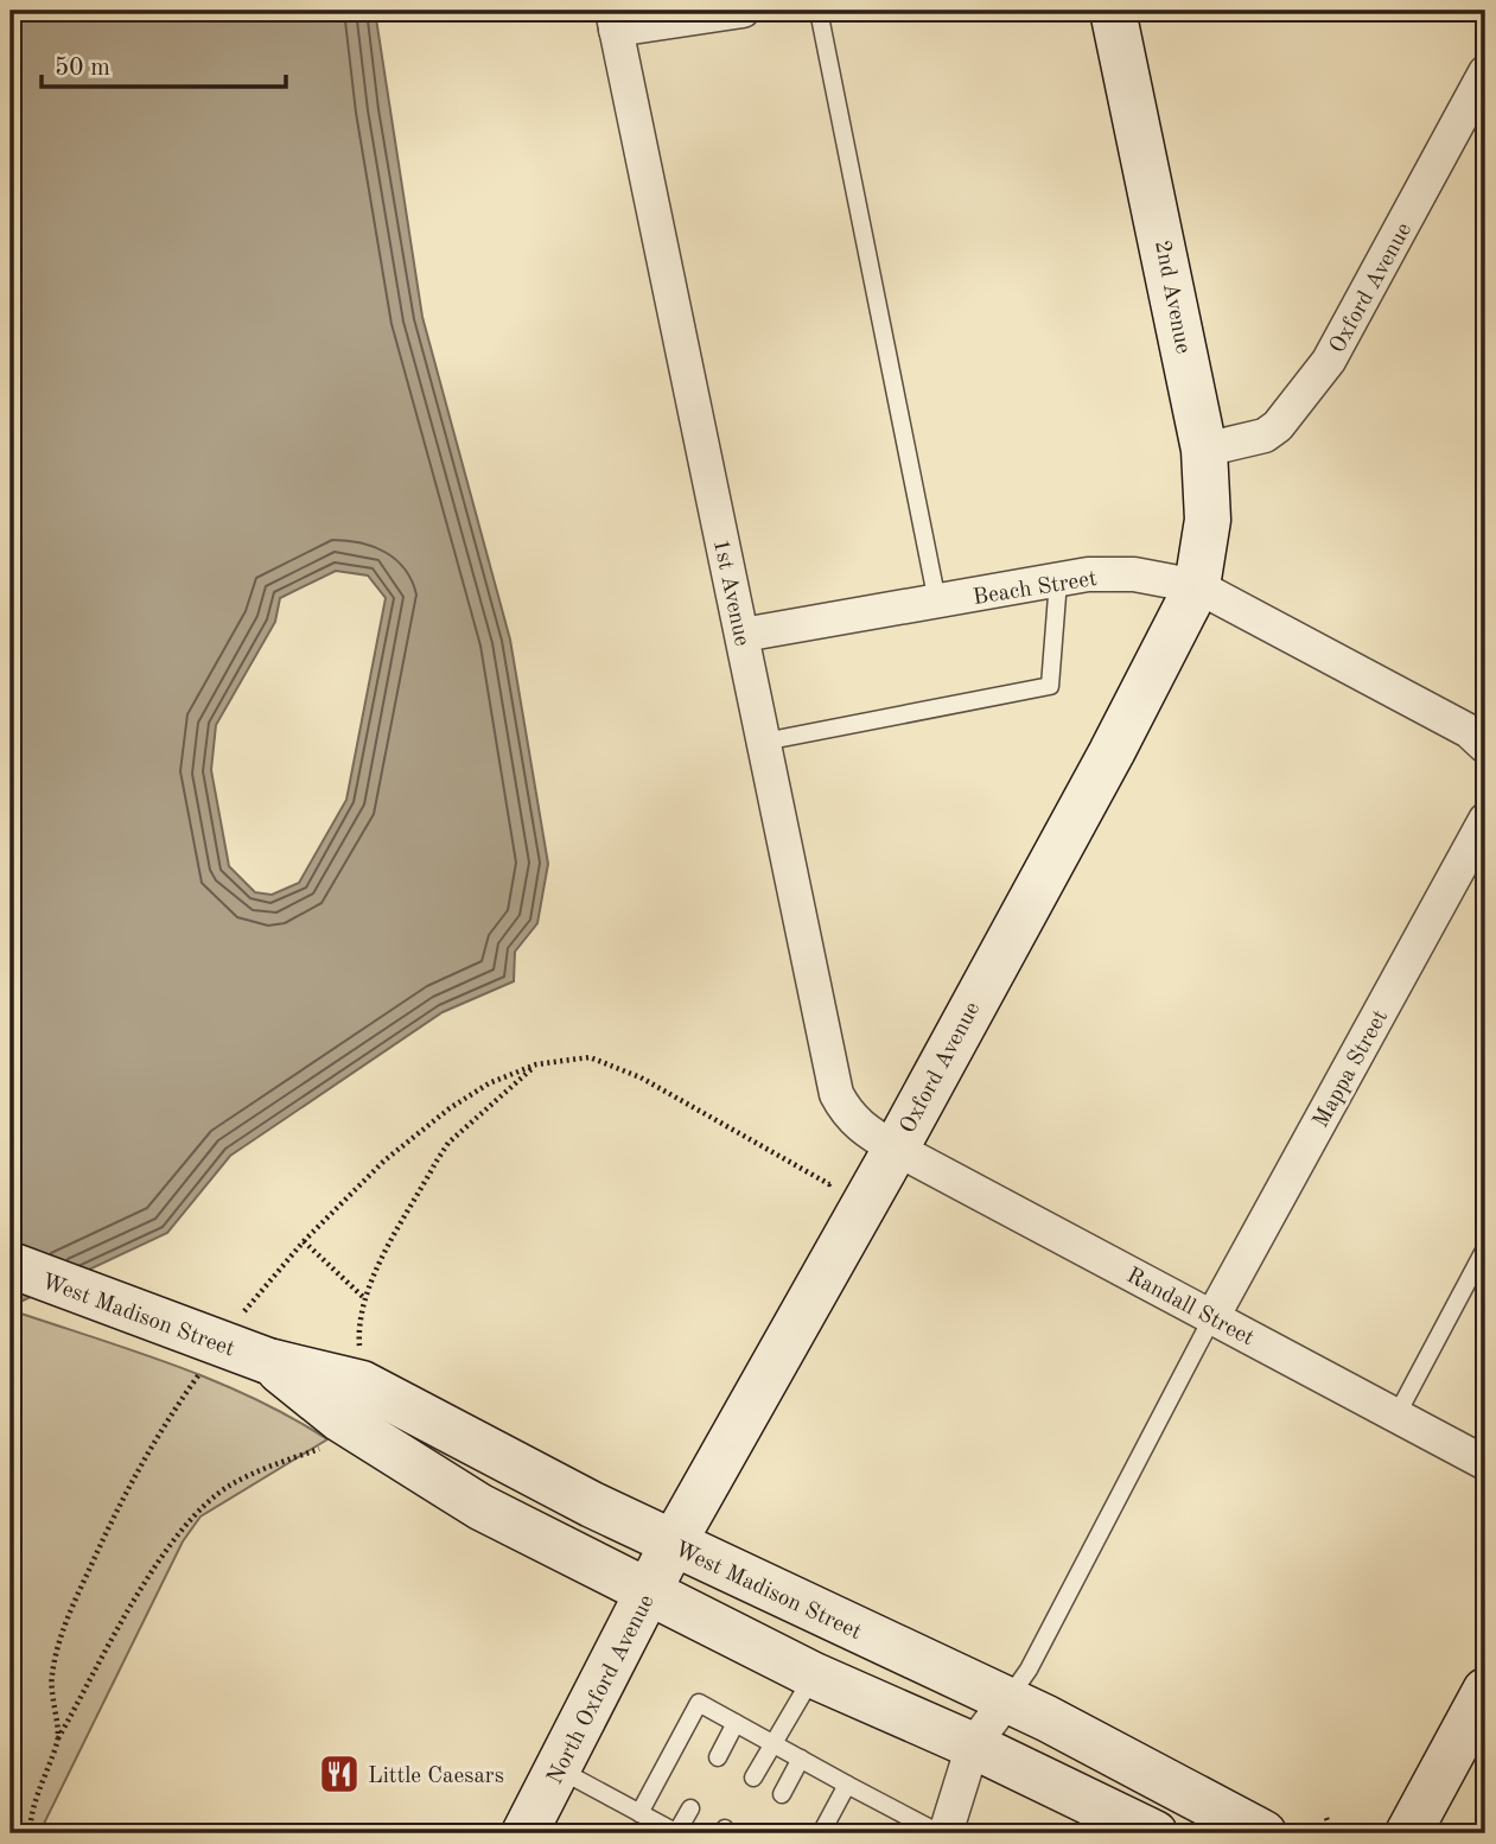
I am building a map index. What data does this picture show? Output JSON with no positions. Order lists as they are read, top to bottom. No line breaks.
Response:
{"streets":{"main road":["Oxford Avenue","2nd Avenue","West Madison Street","North Oxford Avenue"],"street":["Beach Street","1st Avenue","Mappa Street","Randall Street"]},"crossings":[["Oxford Avenue","2nd Avenue"],["Oxford Avenue","Beach Street"],["Oxford Avenue","1st Avenue"],["Oxford Avenue","Randall Street"],["Oxford Avenue","West Madison Street"],["Oxford Avenue","North Oxford Avenue"],["2nd Avenue","Beach Street"],["Beach Street","1st Avenue"],["1st Avenue","Randall Street"],["Mappa Street","Randall Street"],["West Madison Street","North Oxford Avenue"]],"places":{"restaurant":["Little Caesars"]},"scale_bar":"50 m"}
